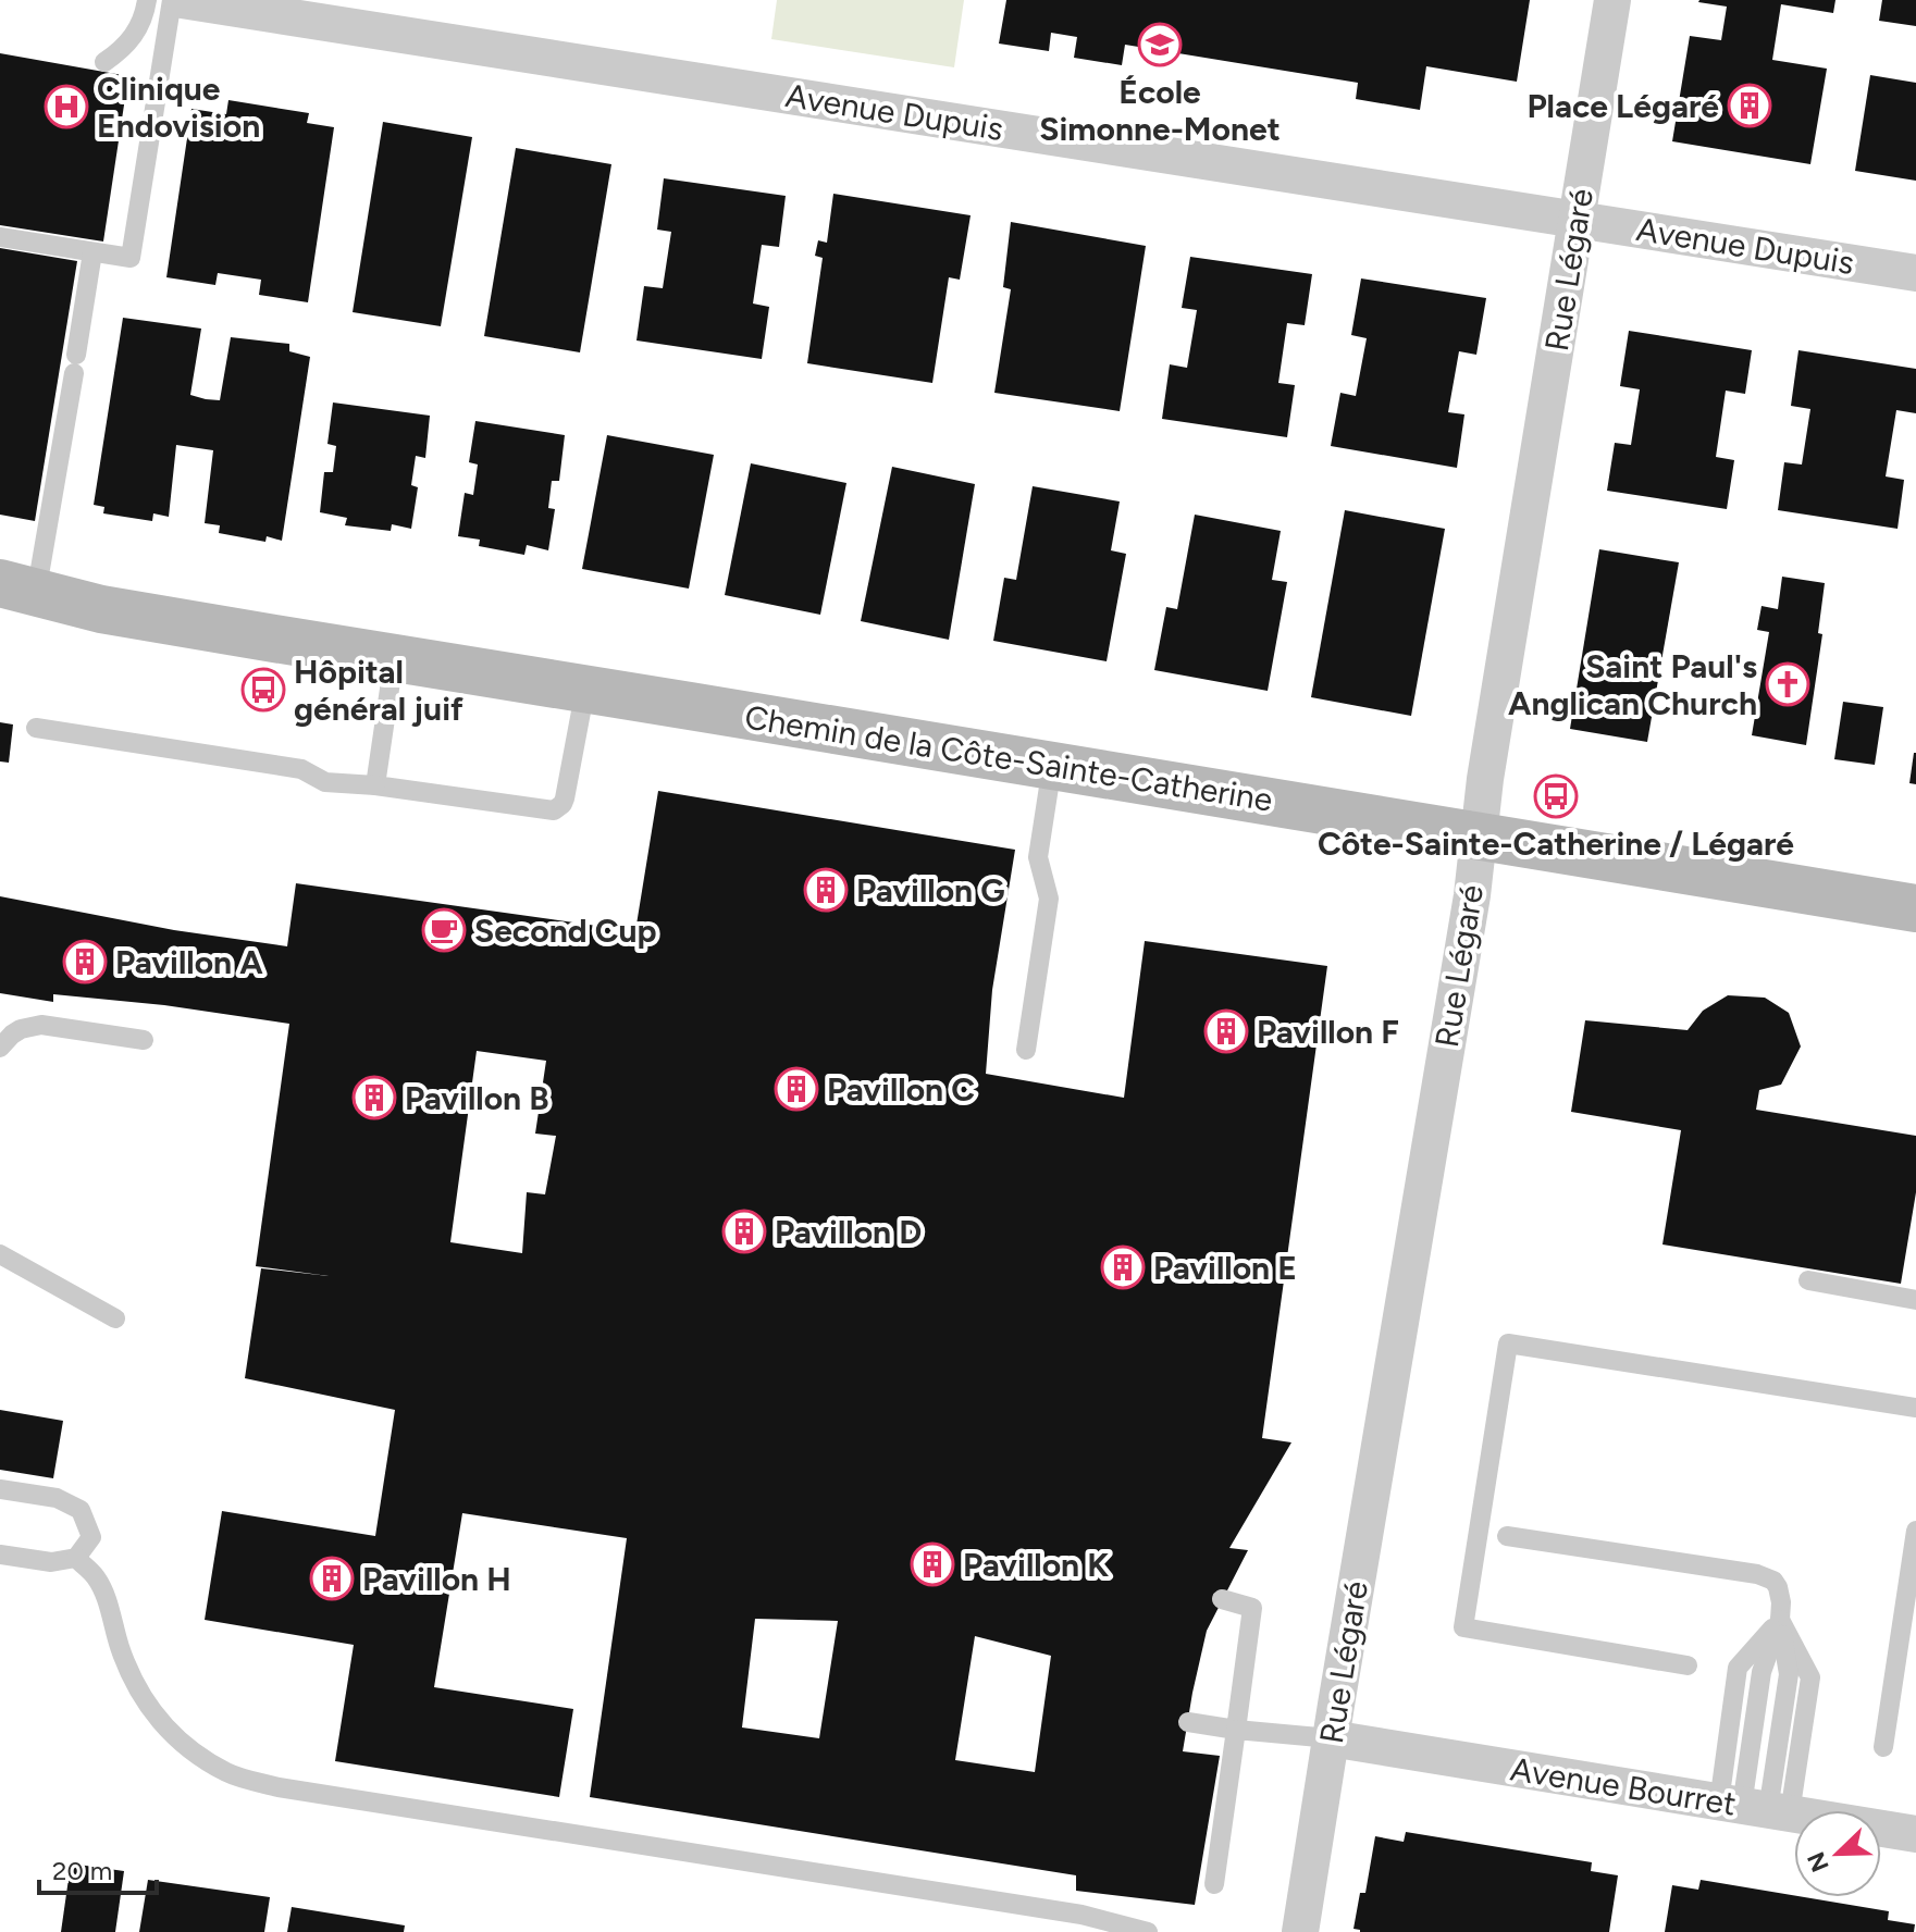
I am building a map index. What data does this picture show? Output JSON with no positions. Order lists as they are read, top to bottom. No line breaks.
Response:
{"streets":{"main road":["Chemin de la Côte-Sainte-Catherine"],"street":["Avenue Dupuis","Rue Légaré","Avenue Bourret"]},"crossings":[["Avenue Dupuis","Rue Légaré"],["Rue Légaré","Chemin de la Côte-Sainte-Catherine"],["Rue Légaré","Avenue Bourret"]],"places":{"school or university":["École Simonne-Monet"],"building":["Place Légaré","Pavillon G","Pavillon A","Pavillon F","Pavillon C","Pavillon B","Pavillon D","Pavillon E","Pavillon K","Pavillon H"],"hospital":["Clinique Endovision"],"church":["Saint Paul's Anglican Church"],"bus stop":["Hôpital général juif","Côte-Sainte-Catherine / Légaré"],"cafe":["Second Cup"]},"scale_bar":"20 m","north":"bottom left"}
